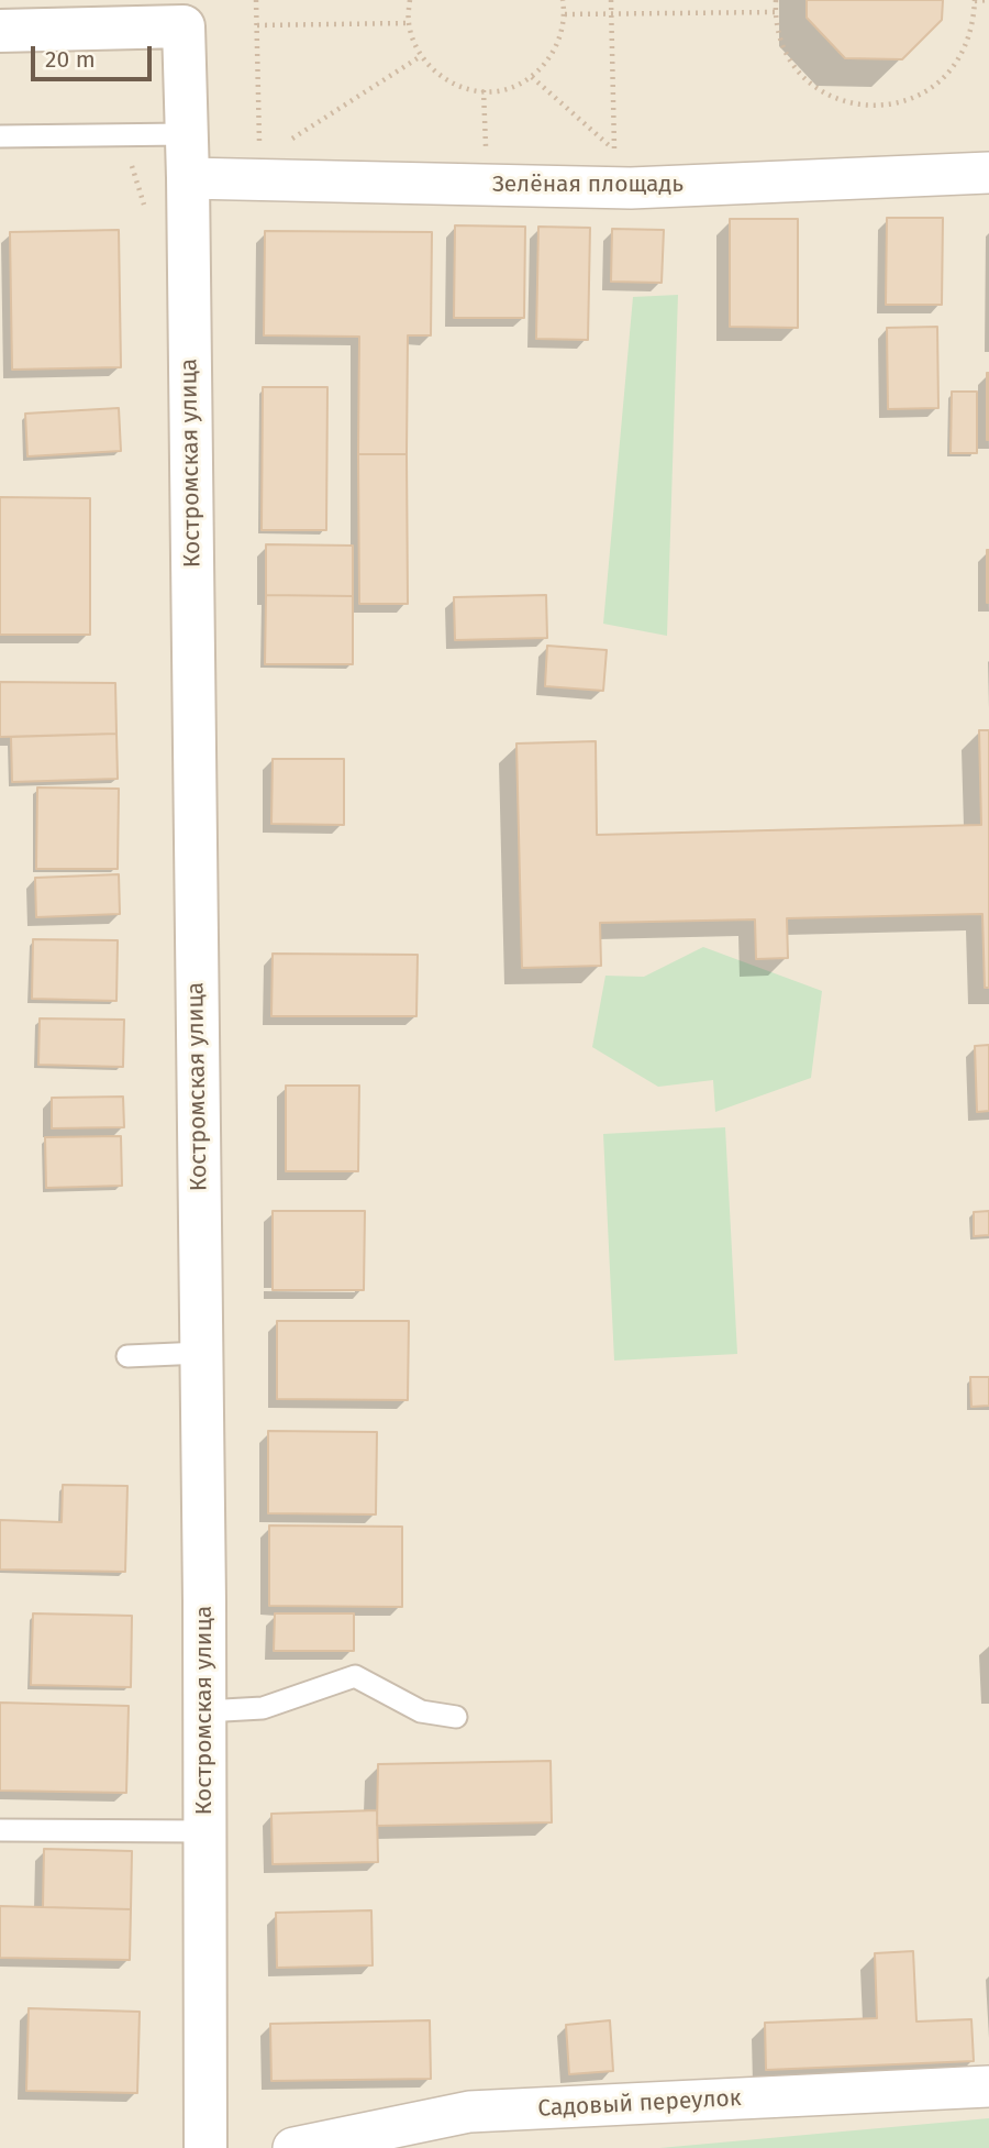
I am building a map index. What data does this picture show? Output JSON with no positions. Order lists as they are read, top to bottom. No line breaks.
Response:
{"streets":{"main road":["Костромская улица"],"street":["Зелёная площадь","Садовый переулок"]},"crossings":[["Зелёная площадь","Костромская улица"]],"scale_bar":"20 m"}
